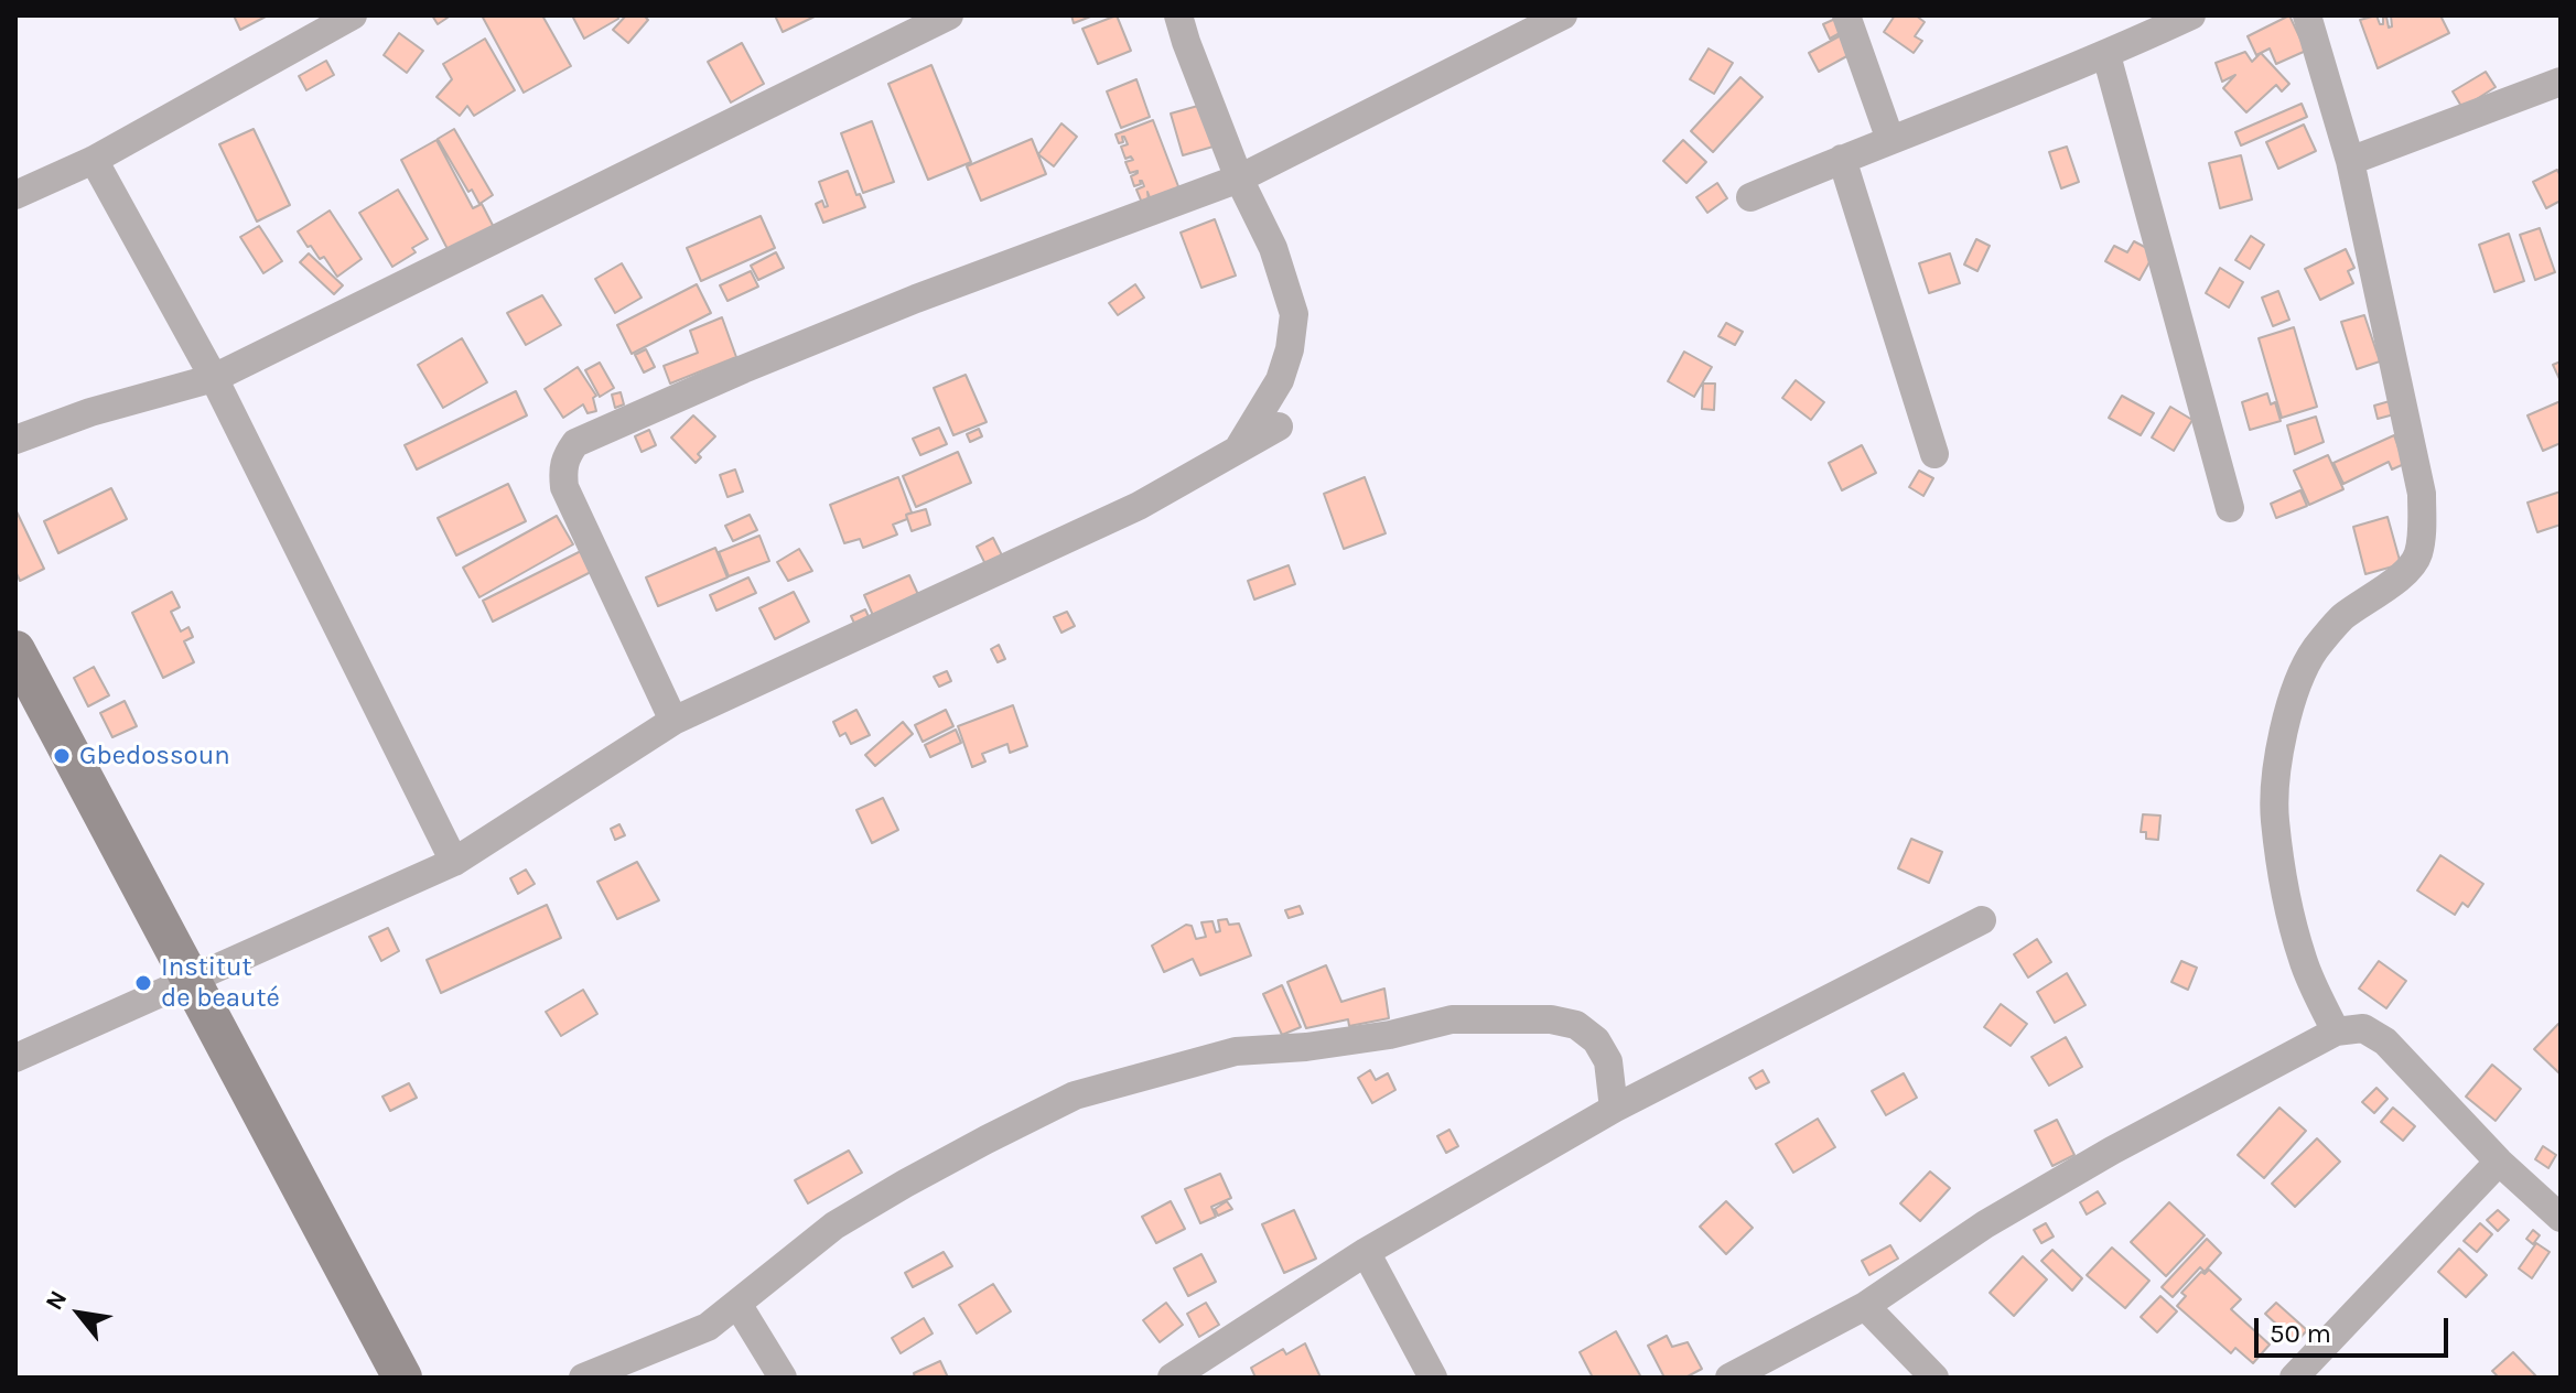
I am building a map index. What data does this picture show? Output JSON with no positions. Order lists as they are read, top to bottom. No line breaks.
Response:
{"places":["Gbedossoun","Institut de beauté"],"scale_bar":"50 m","north":"top left"}
